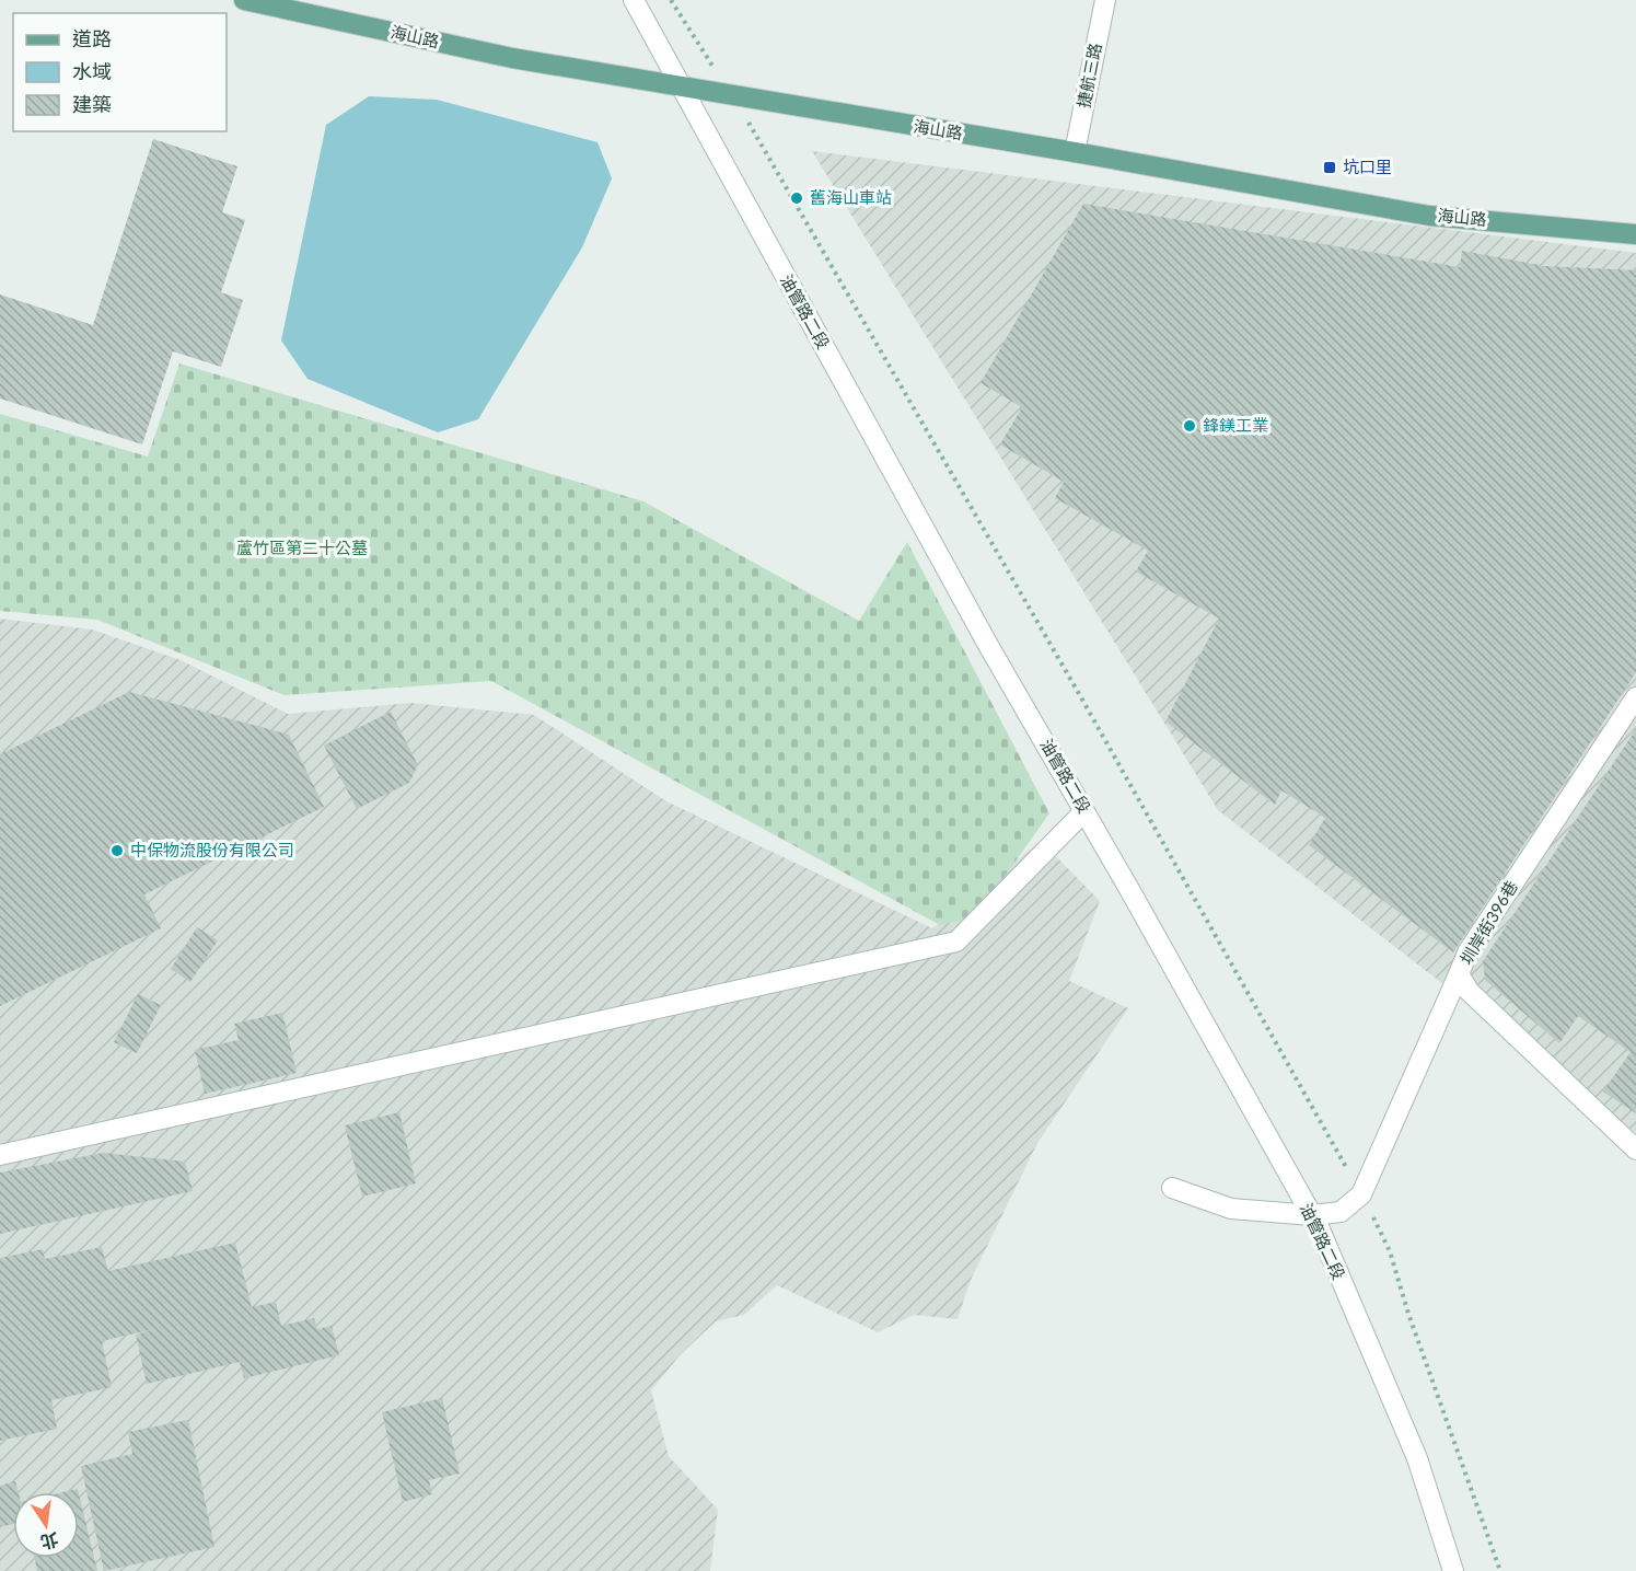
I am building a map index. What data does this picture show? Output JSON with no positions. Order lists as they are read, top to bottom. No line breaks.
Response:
{"streets":{"main road":["海山路"],"street":["捷航三路","油管路二段","圳岸街396巷"]},"crossings":[["海山路","捷航三路"],["海山路","油管路二段"]],"parks":["蘆竹區第二十公墓"],"places":{"transit":["坑口里"],"other":["舊海山車站","鋒鎂工業","中保物流股份有限公司"]},"legend":["道路","水域","建築"],"north":"bottom"}
